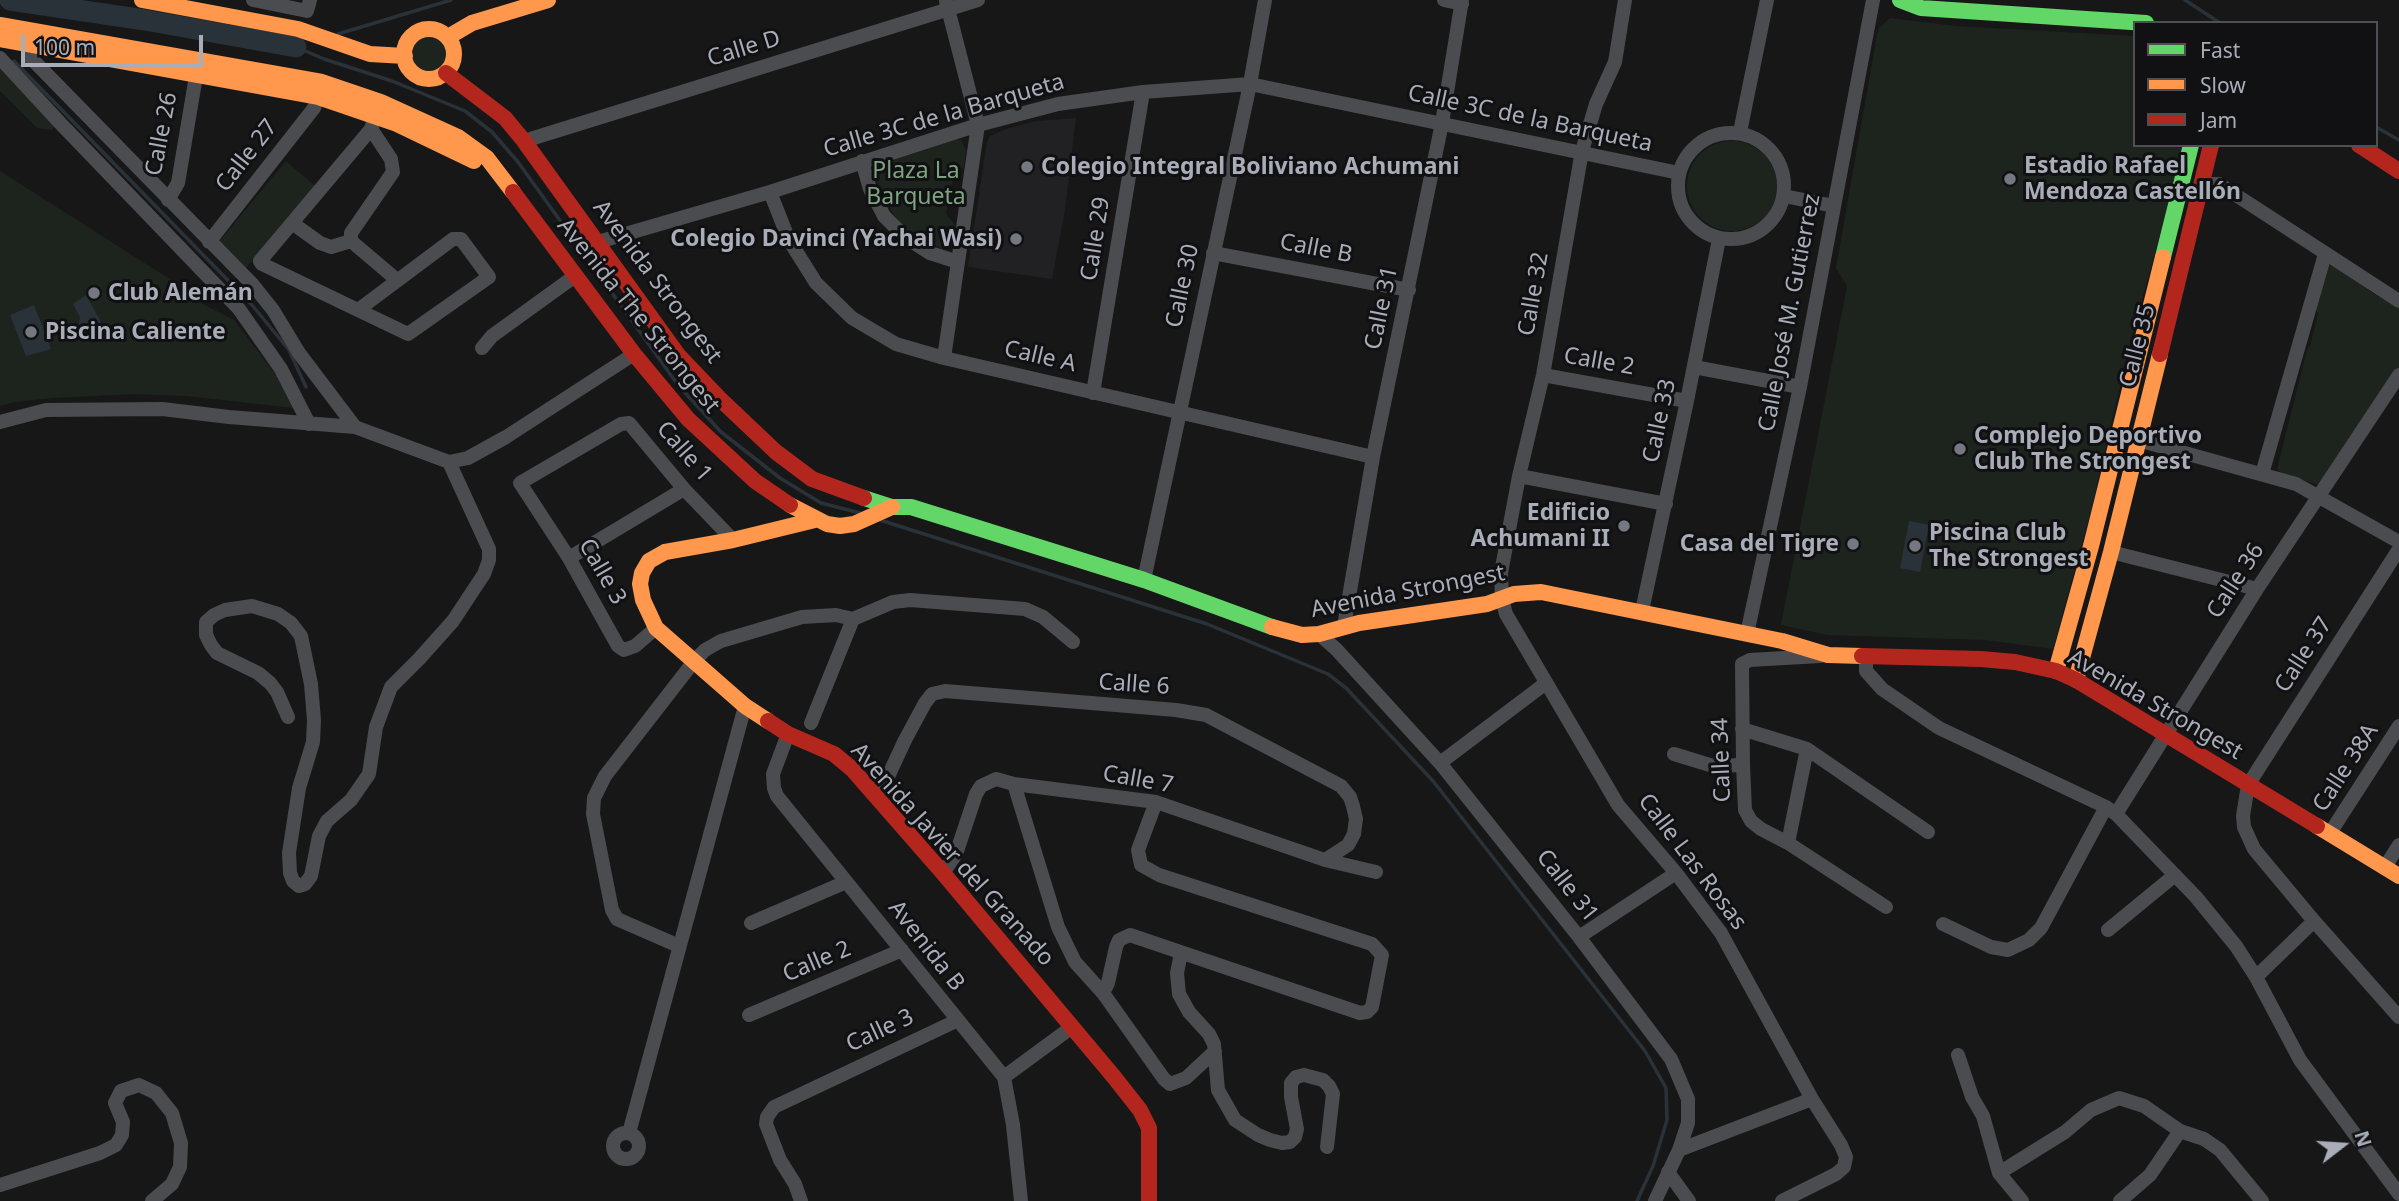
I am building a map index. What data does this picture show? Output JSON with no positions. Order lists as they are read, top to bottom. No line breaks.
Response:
{"streets":{"street":["Calle D","Calle 3C de la Barqueta","Calle 26","Calle 27","Calle 29","Calle B","Avenida Strongest","Calle 30","Calle 32","Calle 31","Calle José M. Gutierrez","Avenida The Strongest","Calle 35","Calle A","Calle 2","Calle 33","Calle 1","Calle 3","Calle 36","Calle 37","Calle 6","Calle 34","Calle 38A","Calle 7","Avenida Javier del Granado","Calle Las Rosas","Avenida B"]},"crossings":[["Calle D","Avenida Strongest"],["Calle 3C de la Barqueta","Calle 29"],["Calle 3C de la Barqueta","Avenida Strongest"],["Calle 3C de la Barqueta","Calle 30"],["Calle 3C de la Barqueta","Calle 32"],["Calle 3C de la Barqueta","Calle 31"],["Calle 3C de la Barqueta","Calle A"],["Calle 3C de la Barqueta","Calle 33"],["Calle 26","Avenida The Strongest"],["Calle 27","Avenida The Strongest"],["Calle 29","Calle A"],["Calle B","Calle 30"],["Calle B","Calle 31"],["Avenida Strongest","Calle 30"],["Avenida Strongest","Calle 32"],["Avenida Strongest","Calle 31"],["Avenida Strongest","Calle José M. Gutierrez"],["Avenida Strongest","Avenida The Strongest"],["Avenida Strongest","Calle 35"],["Avenida Strongest","Calle 33"],["Avenida Strongest","Calle 36"],["Avenida Strongest","Calle 37"],["Avenida Strongest","Calle 34"],["Avenida Strongest","Calle 38A"],["Avenida Strongest","Calle Las Rosas"],["Calle 30","Calle A"],["Calle 32","Calle 2"],["Calle 32","Calle Las Rosas"],["Calle 31","Calle A"],["Avenida The Strongest","Avenida Javier del Granado"],["Calle 2","Calle 33"],["Calle 2","Avenida B"],["Calle 1","Calle 3"],["Calle 1","Avenida Javier del Granado"],["Calle 3","Avenida Javier del Granado"],["Calle 3","Avenida B"],["Calle 6","Calle 7"],["Calle 6","Avenida Javier del Granado"],["Calle 7","Avenida Javier del Granado"],["Avenida Javier del Granado","Avenida B"]],"parks":["Plaza La Barqueta"],"places":["Colegio Integral Boliviano Achumani","Estadio Rafael Mendoza Castellón","Colegio Davinci (Yachai Wasi)","Club Alemán","Piscina Caliente","Complejo Deportivo Club The Strongest","Edificio Achumani II","Casa del Tigre","Piscina Club The Strongest"],"legend":["Fast","Slow","Jam"],"scale_bar":"100 m","north":"right"}
